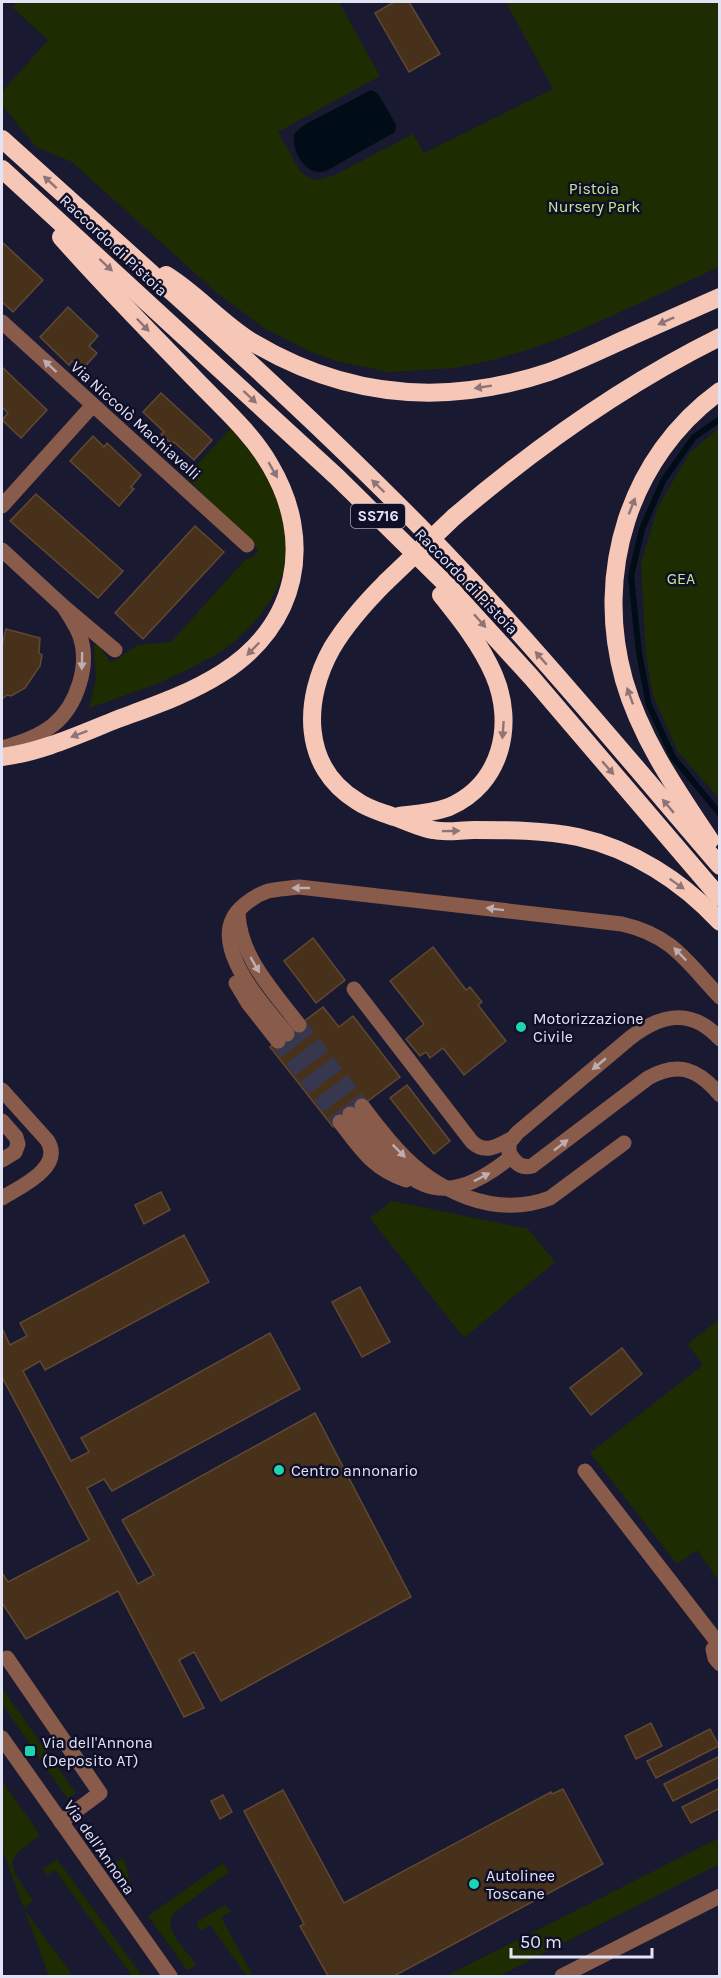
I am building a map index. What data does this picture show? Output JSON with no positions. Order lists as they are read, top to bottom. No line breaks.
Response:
{"streets":{"highway":["Raccordo di Pistoia","SS716"],"street":["Via Niccolò Machiavelli","Via dell'Annona"]},"one_way":["Via Niccolò Machiavelli"],"parks":["Pistoia Nursery Park","GEA"],"places":{"other":["Motorizzazione Civile","Centro annonario","Autolinee Toscane"],"transit":["Via dell'Annona (Deposito AT)"]},"scale_bar":"50 m"}
